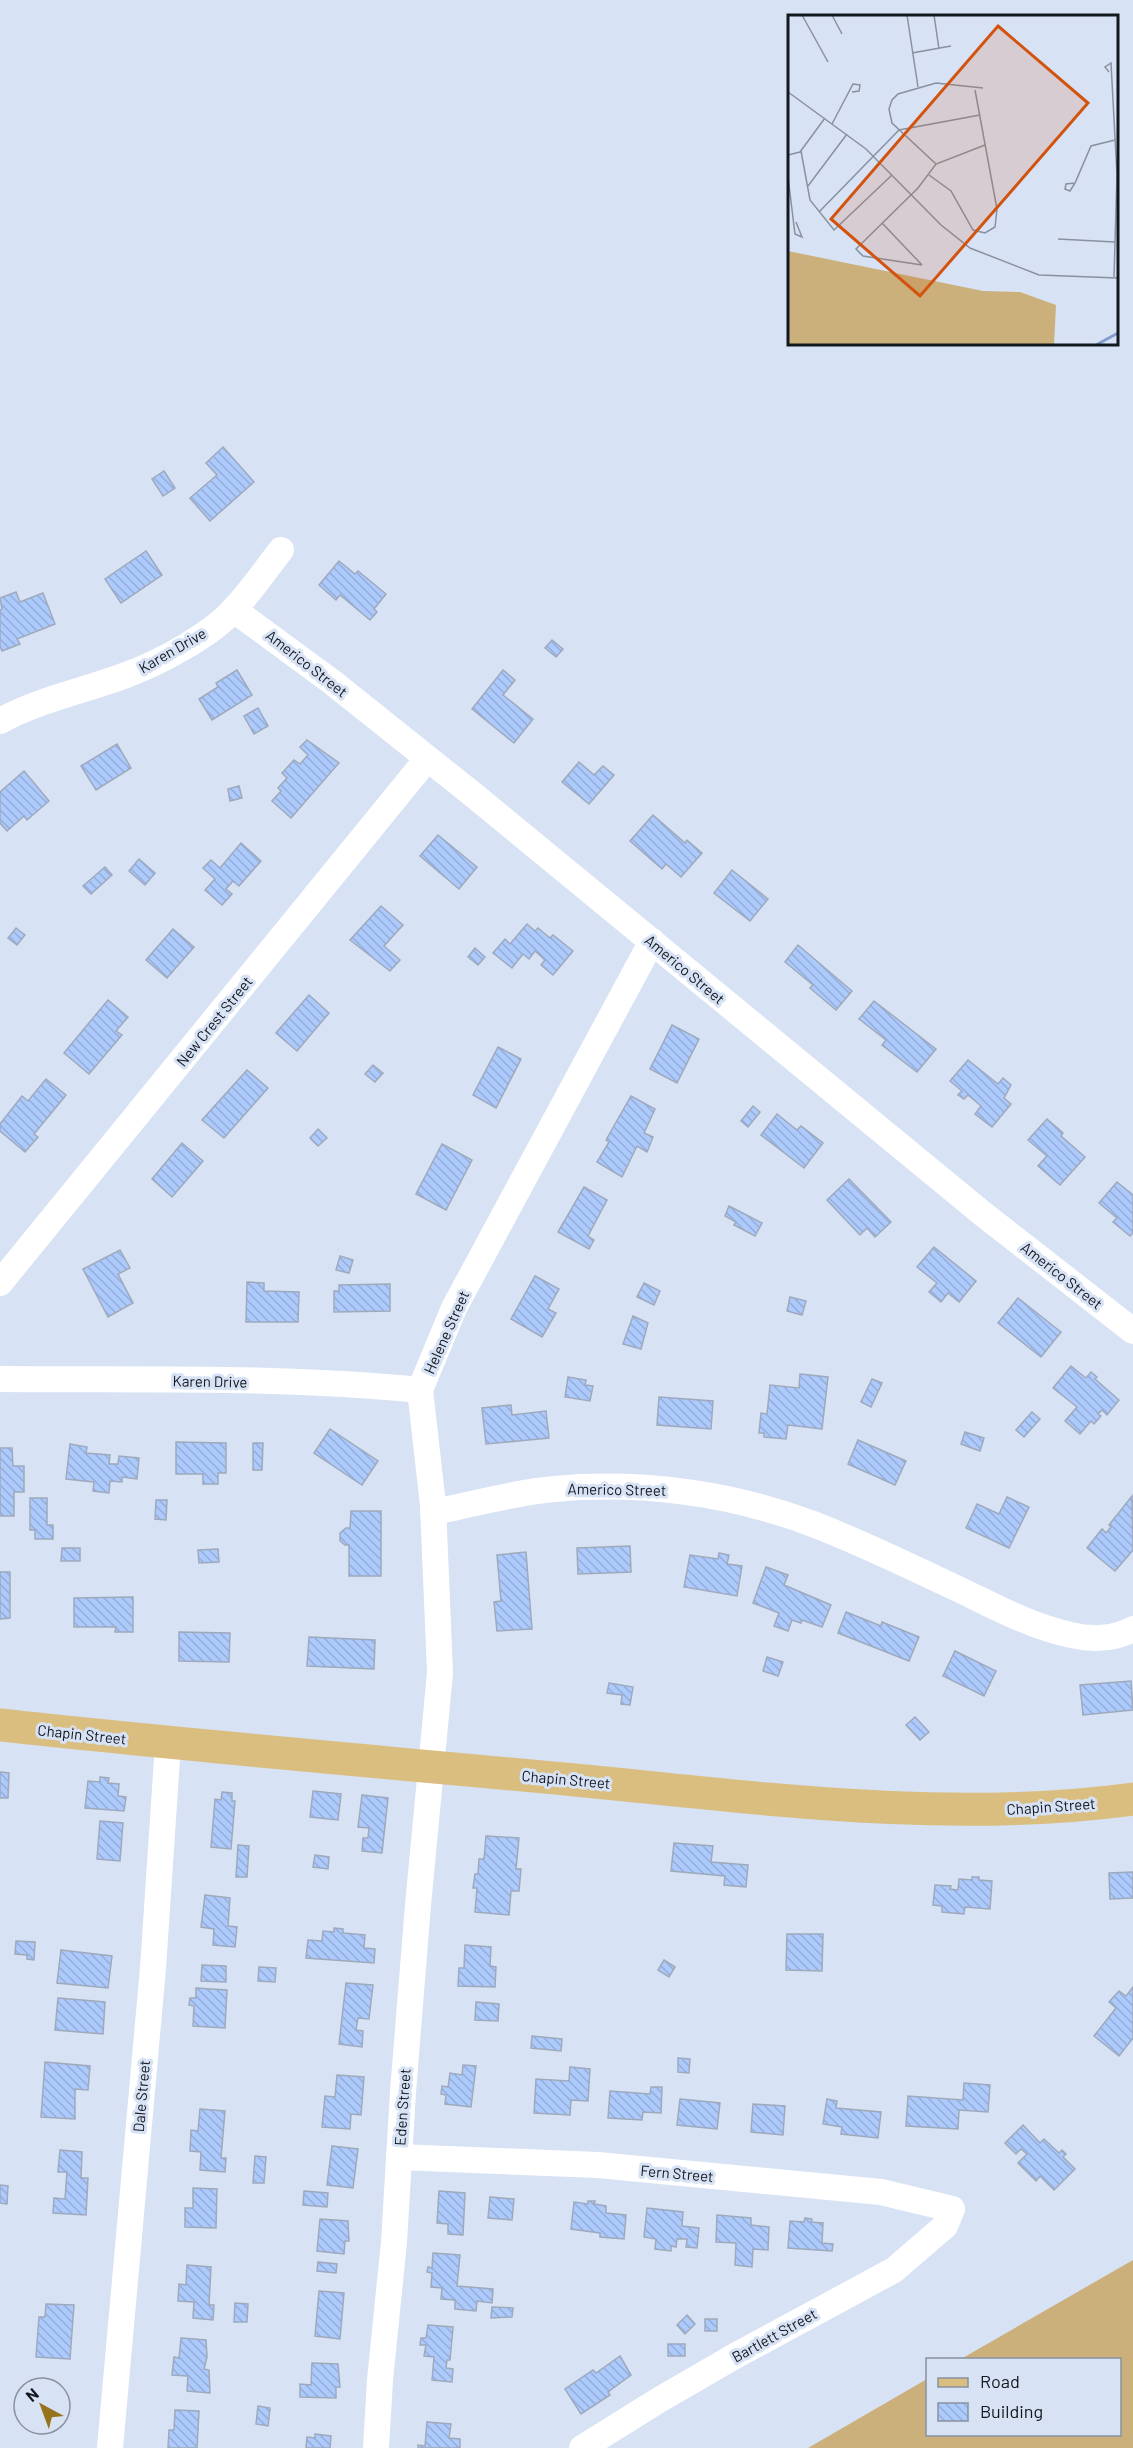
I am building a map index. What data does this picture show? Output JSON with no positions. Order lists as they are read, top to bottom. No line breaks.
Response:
{"streets":{"main road":["Chapin Street"],"street":["Karen Drive","Americo Street","New Crest Street","Helene Street","Dale Street","Eden Street","Fern Street","Bartlett Street"]},"crossings":[["Karen Drive","Americo Street"],["Karen Drive","Helene Street"],["Americo Street","New Crest Street"],["Americo Street","Helene Street"],["Helene Street","Chapin Street"],["Helene Street","Eden Street"],["Chapin Street","Dale Street"],["Chapin Street","Eden Street"],["Eden Street","Fern Street"],["Fern Street","Bartlett Street"]],"legend":["Road","Building"],"north":"top left"}
